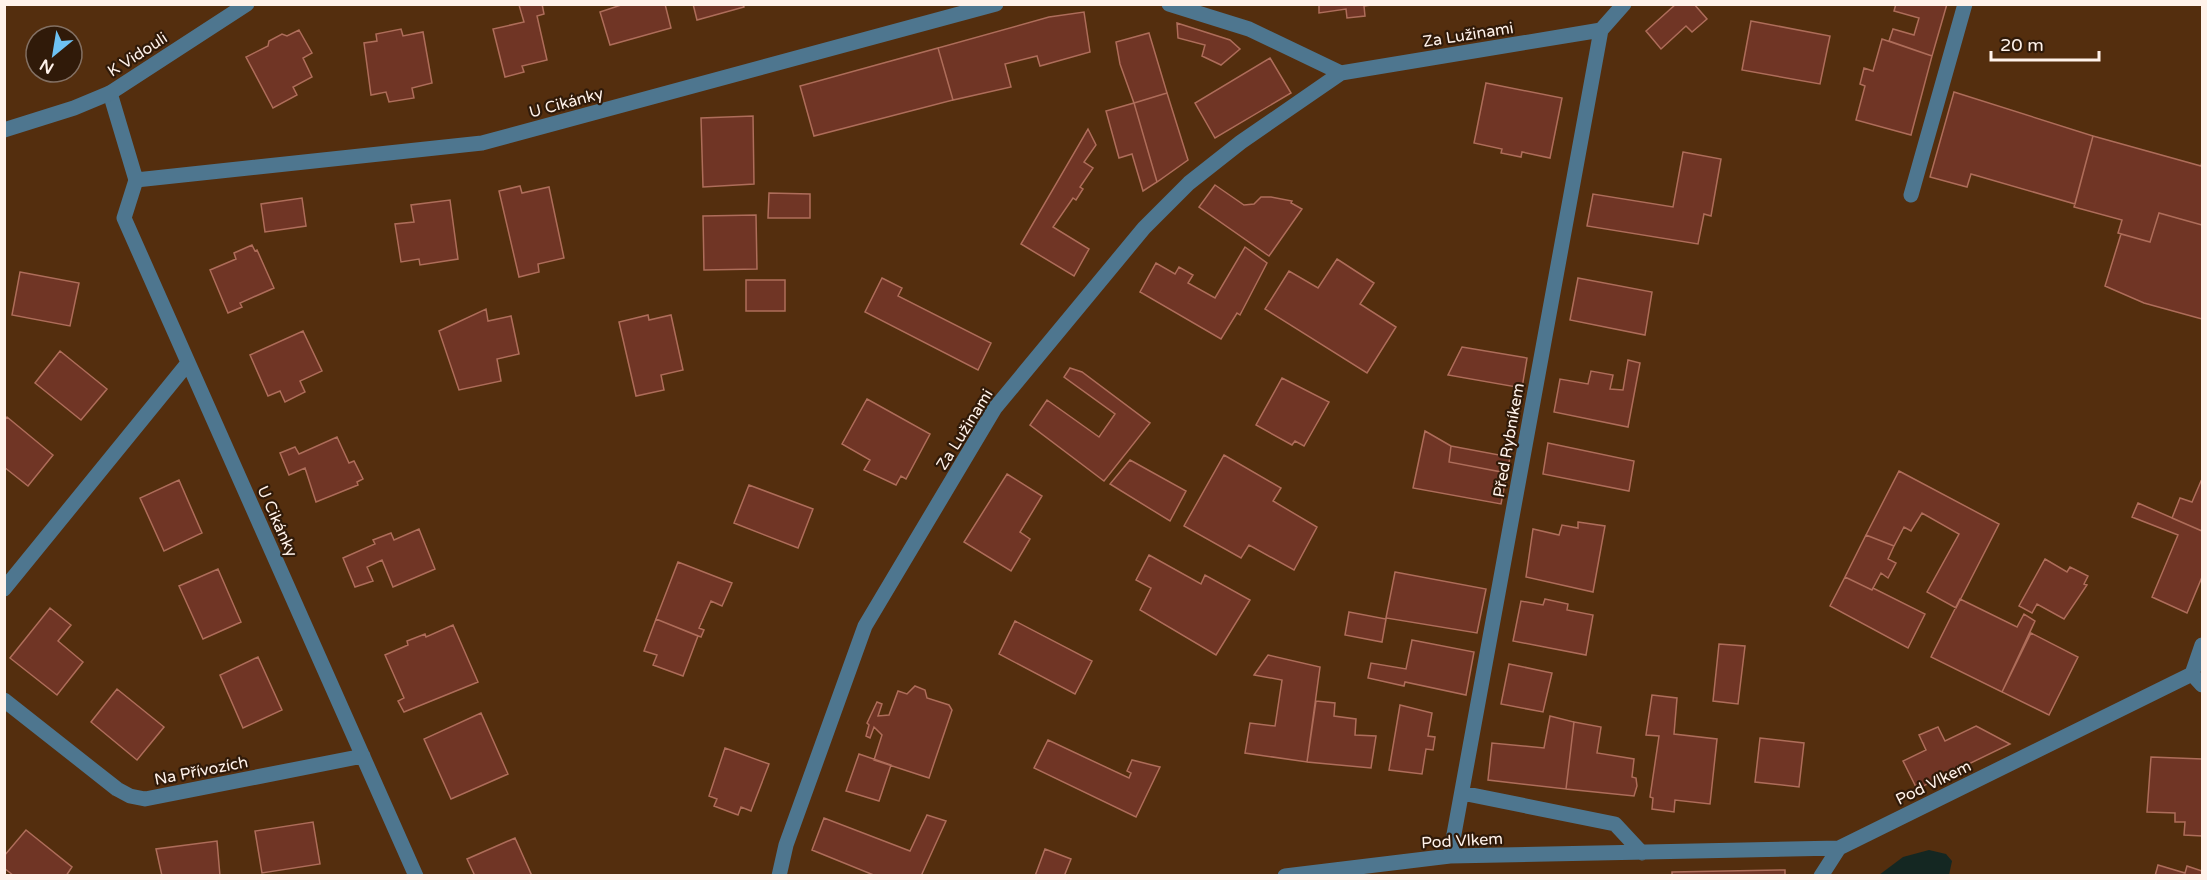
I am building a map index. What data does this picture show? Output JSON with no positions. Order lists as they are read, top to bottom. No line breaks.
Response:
{"streets":{"street":["Za Lužinami","K Vidouli","U Cikánky","Před Rybníkem","Na Přívozích","Pod Vlkem"]},"crossings":[["Za Lužinami","Před Rybníkem"],["U Cikánky","Na Přívozích"],["Před Rybníkem","Pod Vlkem"]],"scale_bar":"20 m","north":"bottom left"}
